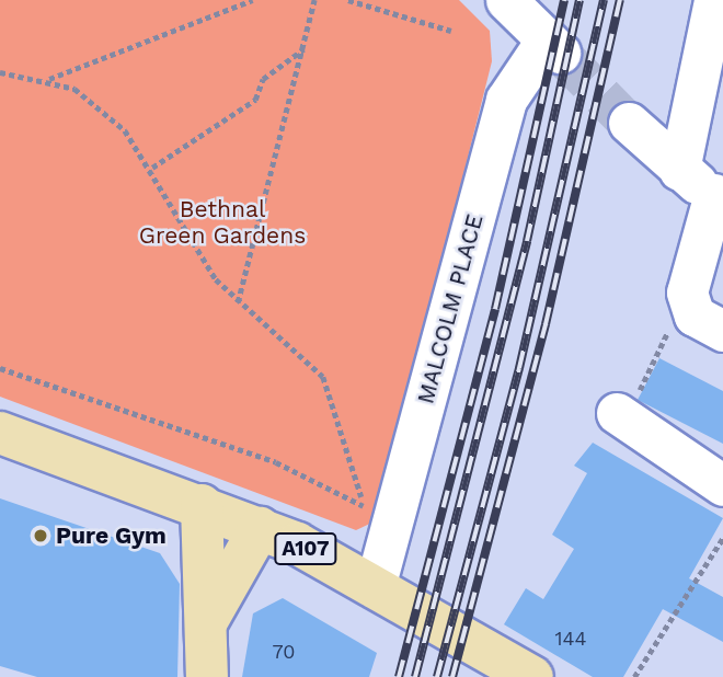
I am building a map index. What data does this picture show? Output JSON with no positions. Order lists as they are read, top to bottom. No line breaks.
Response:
{"streets":{"main road":["A107"],"street":["MALCOLM PLACE"]},"crossings":[["MALCOLM PLACE","A107"]],"parks":["Bethnal Green Gardens"],"places":["Pure Gym"],"house_numbers":["144","70"]}
